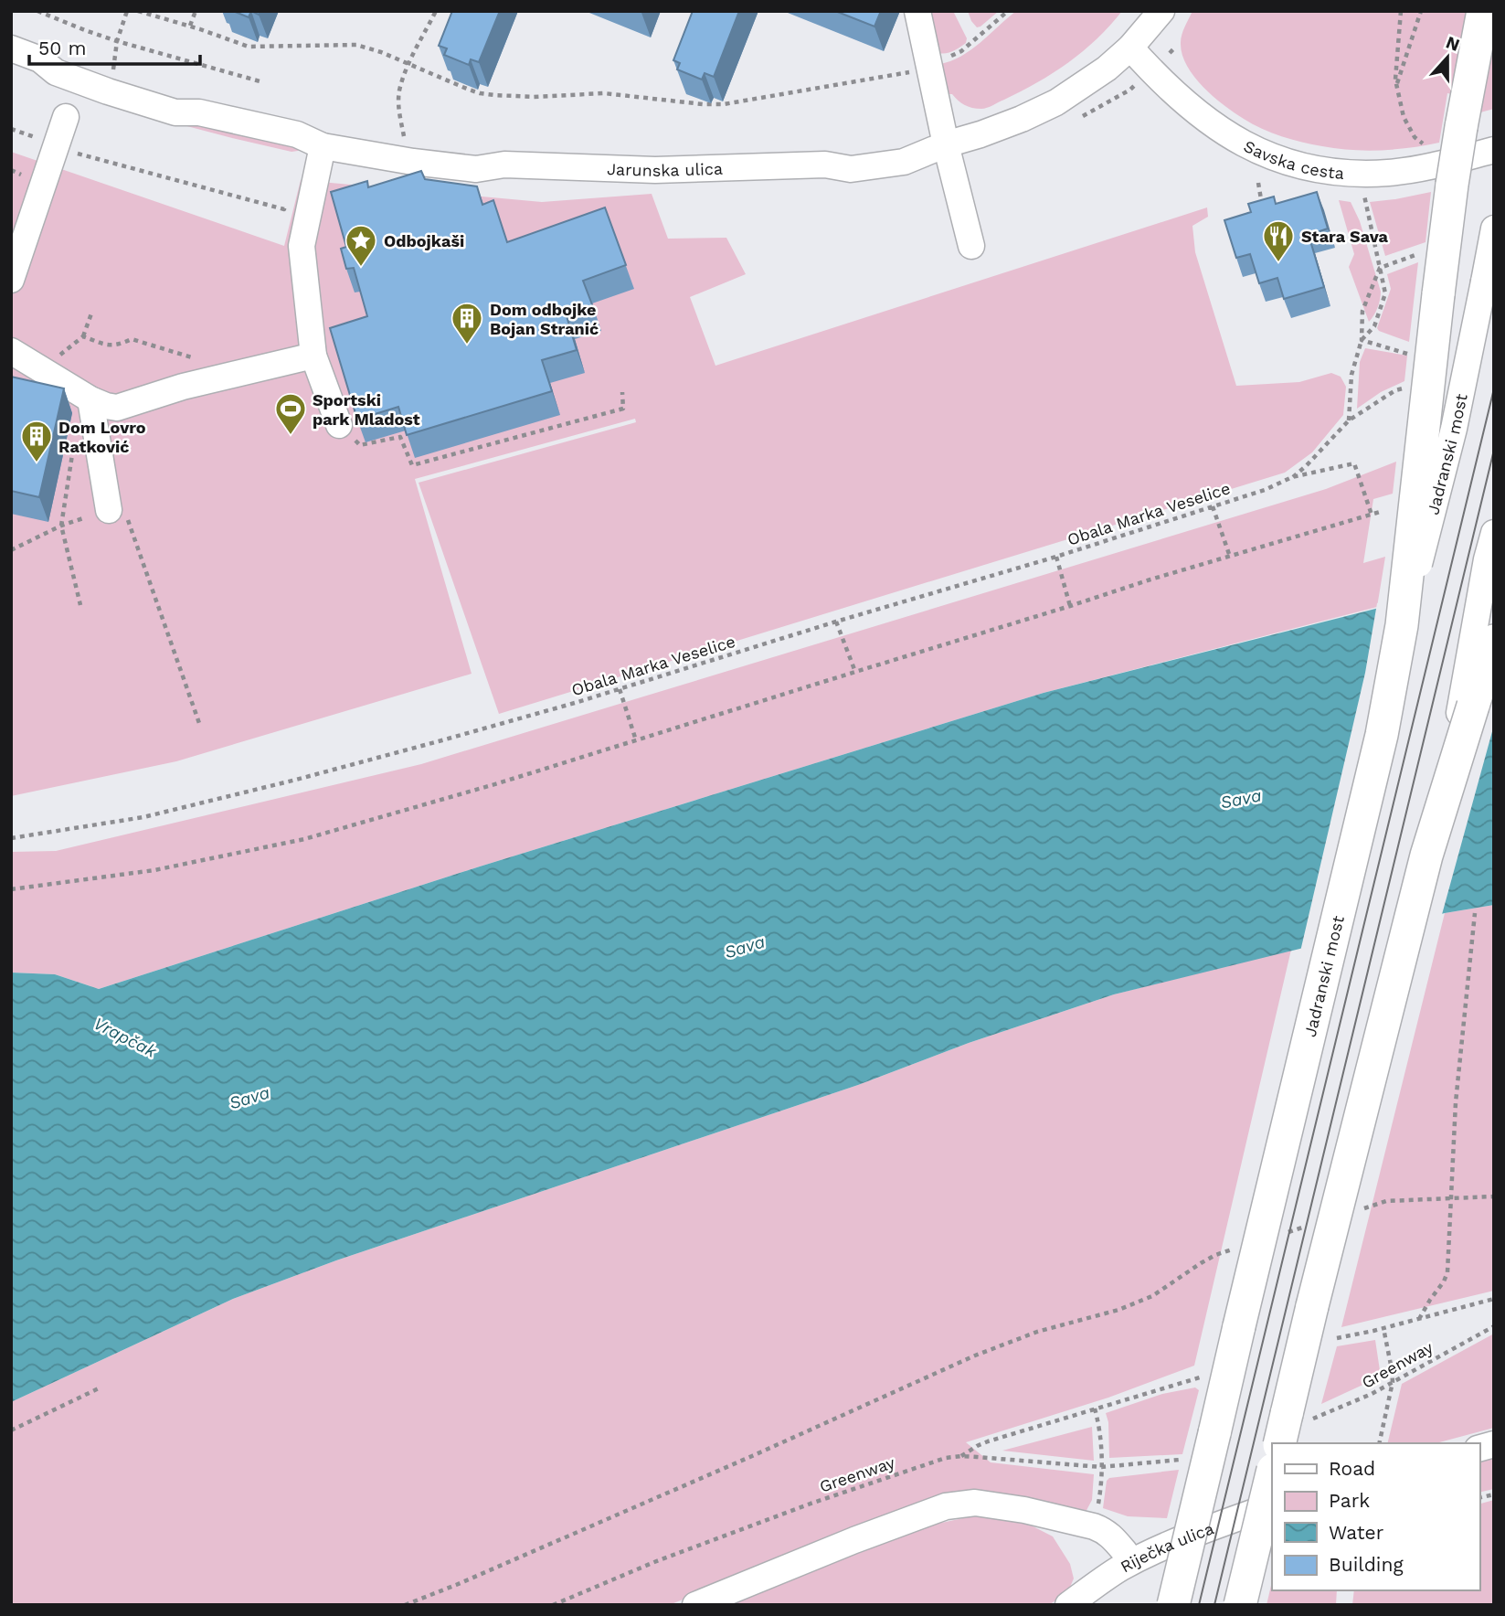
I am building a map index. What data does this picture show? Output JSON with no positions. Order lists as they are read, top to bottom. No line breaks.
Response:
{"streets":{"main road":["Jadranski most"],"street":["Savska cesta","Jarunska ulica","Riječka ulica"],"path":["Obala Marka Veselice","Greenway"]},"crossings":[["Savska cesta","Jarunska ulica"]],"water":["Sava","Vrapčak"],"places":{"restaurant":["Stara Sava"],"place":["Odbojkaši"],"building":["Dom odbojke Bojan Stranić","Dom Lovro Ratković"],"sports":["Sportski park Mladost"]},"legend":["Road","Park","Water","Building"],"scale_bar":"50 m","north":"top"}
